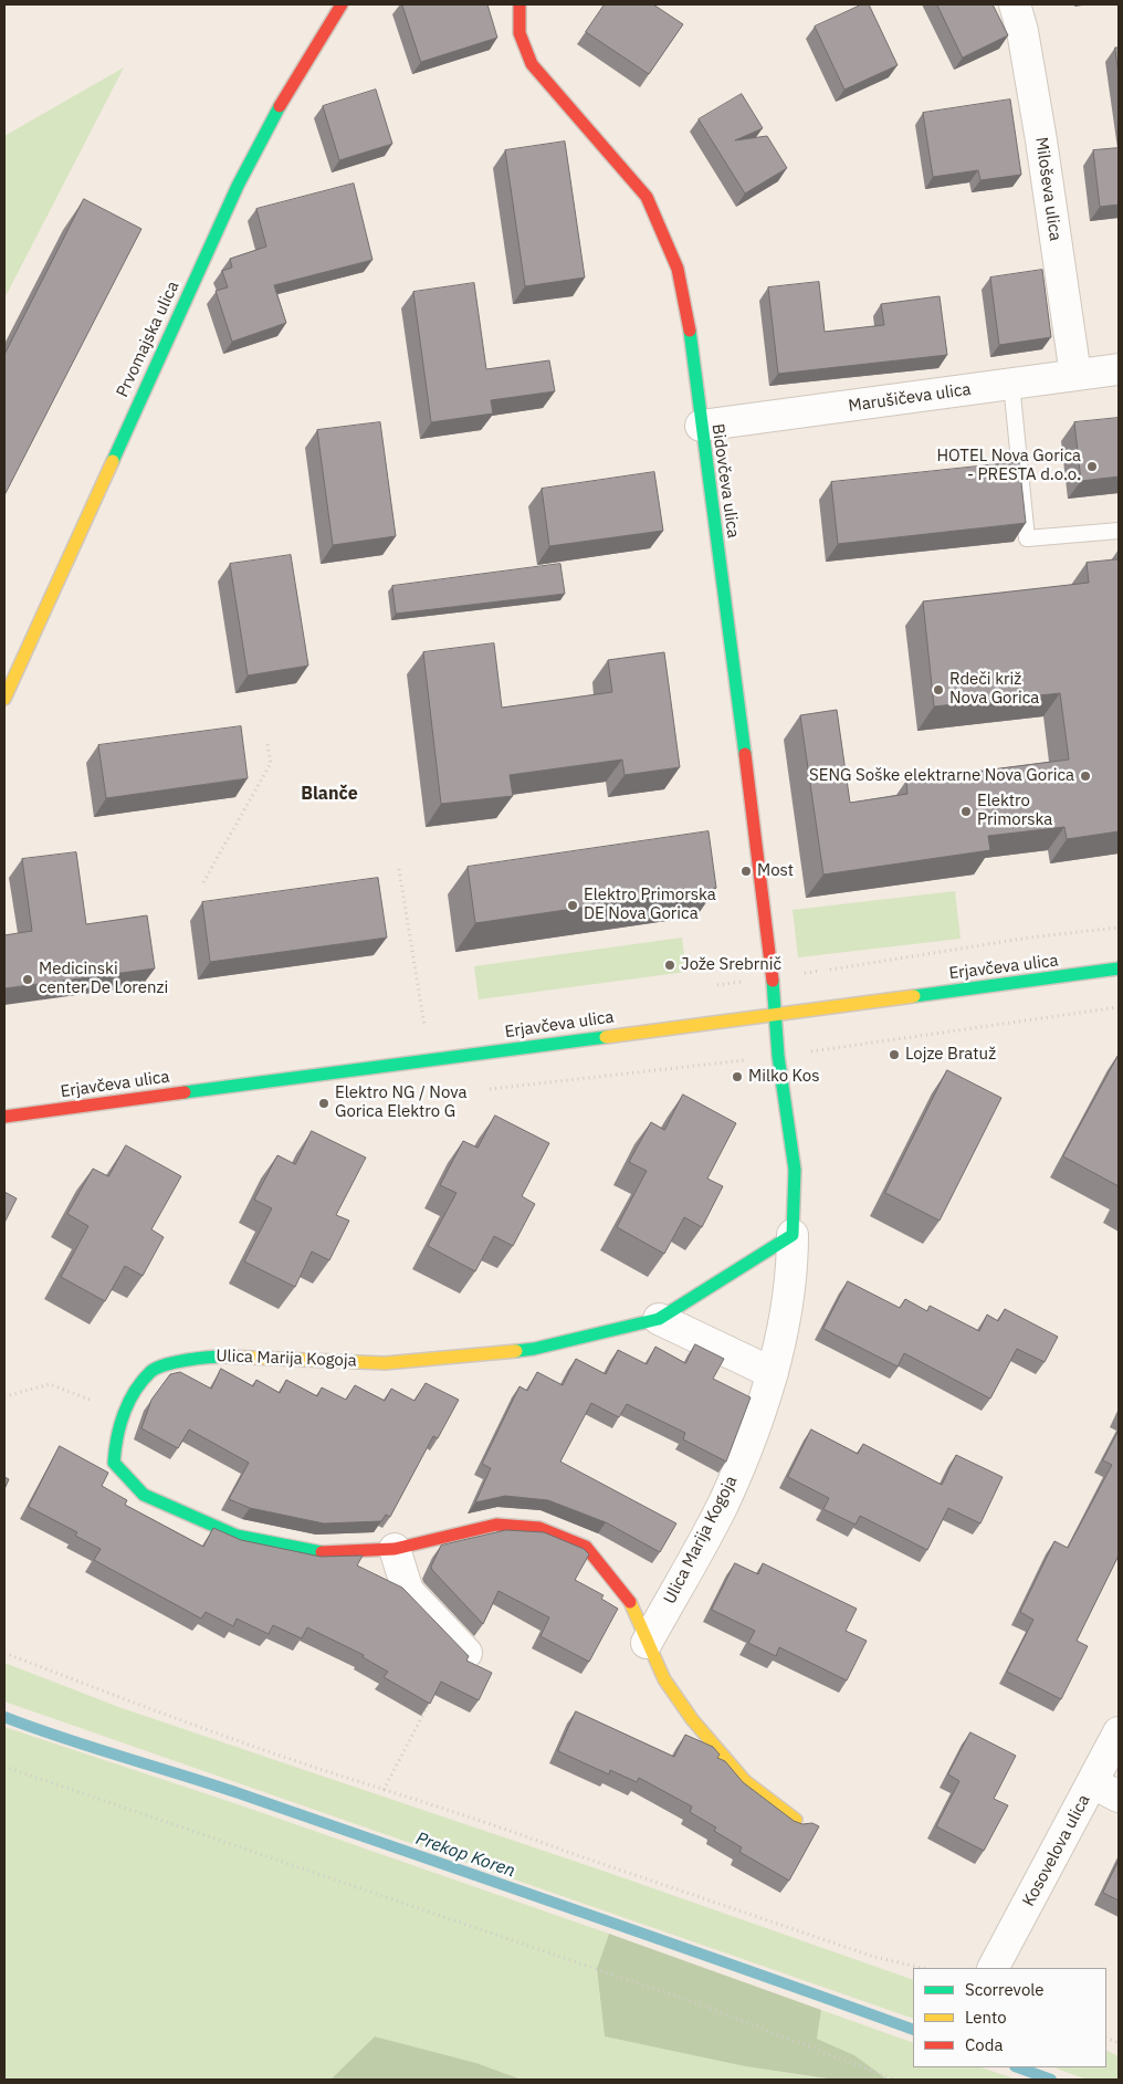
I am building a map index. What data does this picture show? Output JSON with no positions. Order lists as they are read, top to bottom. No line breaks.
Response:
{"streets":{"street":["Miloševa ulica","Prvomajska ulica","Marušičeva ulica","Bidovčeva ulica","Erjavčeva ulica","Ulica Marija Kogoja","Kosovelova ulica"]},"crossings":[["Miloševa ulica","Marušičeva ulica"],["Marušičeva ulica","Bidovčeva ulica"],["Bidovčeva ulica","Erjavčeva ulica"],["Bidovčeva ulica","Ulica Marija Kogoja"],["Erjavčeva ulica","Ulica Marija Kogoja"]],"districts":["Blanče"],"water":["Prekop Koren"],"places":["HOTEL Nova Gorica - PRESTA d.o.o.","Rdeči križ Nova Gorica","SENG Soške elektrarne Nova Gorica","Elektro Primorska","Most","Elektro Primorska DE Nova Gorica","Jože Srebrnič","Medicinski center De Lorenzi","Lojze Bratuž","Milko Kos","Elektro NG / Nova Gorica Elektro G"],"legend":["Scorrevole","Lento","Coda"]}
